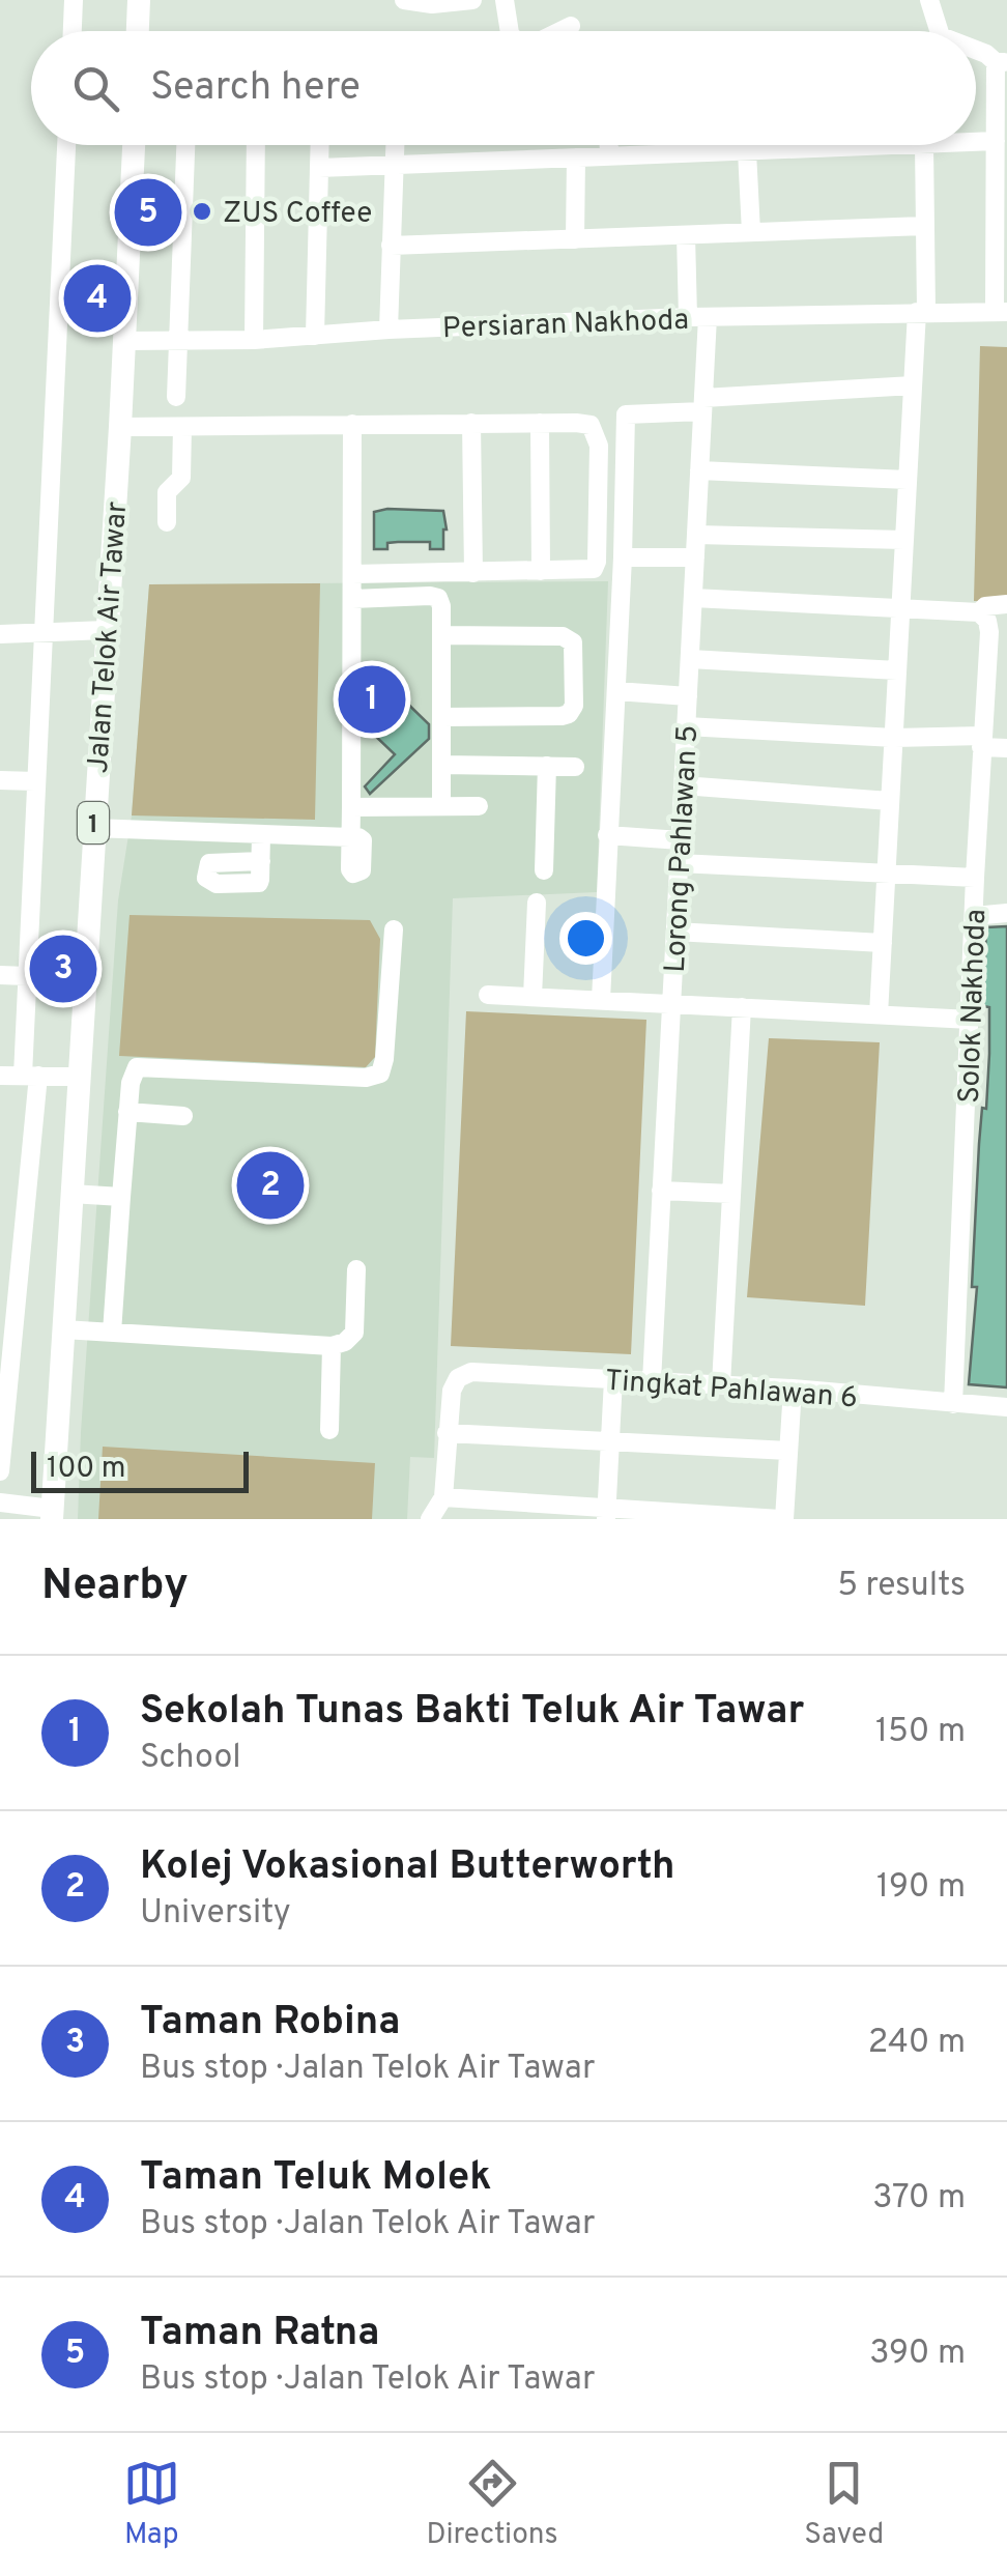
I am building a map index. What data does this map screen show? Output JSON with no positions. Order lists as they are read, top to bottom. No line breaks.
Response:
{"streets":{"main road":["Jalan Telok Air Tawar","1"],"street":["Persiaran Nakhoda","Lorong Pahlawan 5","Solok Nakhoda","Tingkat Pahlawan 6"]},"crossings":[["Persiaran Nakhoda","Jalan Telok Air Tawar"],["Persiaran Nakhoda","Lorong Pahlawan 5"],["Lorong Pahlawan 5","Tingkat Pahlawan 6"],["Solok Nakhoda","Tingkat Pahlawan 6"]],"places":["ZUS Coffee"],"scale_bar":"100 m","page":{"search":"Search here","pins":["5","4","1","3","2"],"scale":"100 m","heading":["Nearby","5 results"],"list":[{"mark":"1","name":"Sekolah Tunas Bakti Teluk Air Tawar","note":"School","value":"150 m"},{"mark":"2","name":"Kolej Vokasional Butterworth","note":"University","value":"190 m"},{"mark":"3","name":"Taman Robina","note":"Bus stop · Jalan Telok Air Tawar","value":"240 m"},{"mark":"4","name":"Taman Teluk Molek","note":"Bus stop · Jalan Telok Air Tawar","value":"370 m"},{"mark":"5","name":"Taman Ratna","note":"Bus stop · Jalan Telok Air Tawar","value":"390 m"}],"nav":["Map","Directions","Saved"]}}
